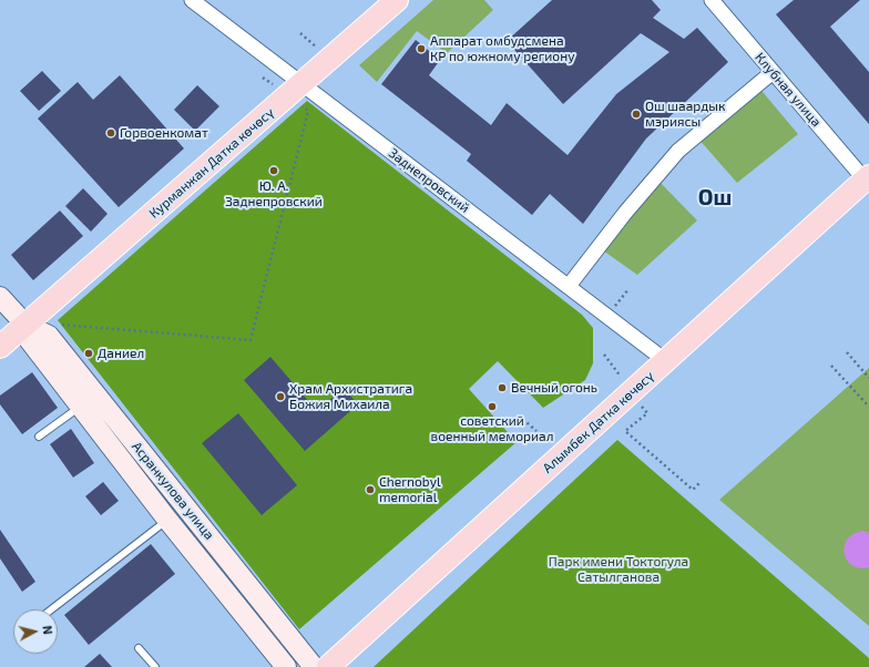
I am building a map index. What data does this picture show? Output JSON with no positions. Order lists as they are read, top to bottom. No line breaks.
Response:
{"streets":{"main road":["Курманжан Датка көчөсү","Алымбек Датка көчөсү","Асранкулова улица"],"street":["Клубная улица","Заднепровский"]},"crossings":[["Клубная улица","Алымбек Датка көчөсү"],["Курманжан Датка көчөсү","Заднепровский"],["Курманжан Датка көчөсү","Асранкулова улица"],["Заднепровский","Алымбек Датка көчөсү"]],"districts":["Ош"],"parks":["Парк имени Токтогула Сатылганова"],"places":["Аппарат омбудсмена КР по южному региону","Ош шаардык мэриясы","Горвоенкомат","Ю. А. Заднепровский","Даниел","Вечный огонь","Храм Архистратига Божия Михаила","советский военный мемориал","Chernobyl memorial"],"north":"right"}
